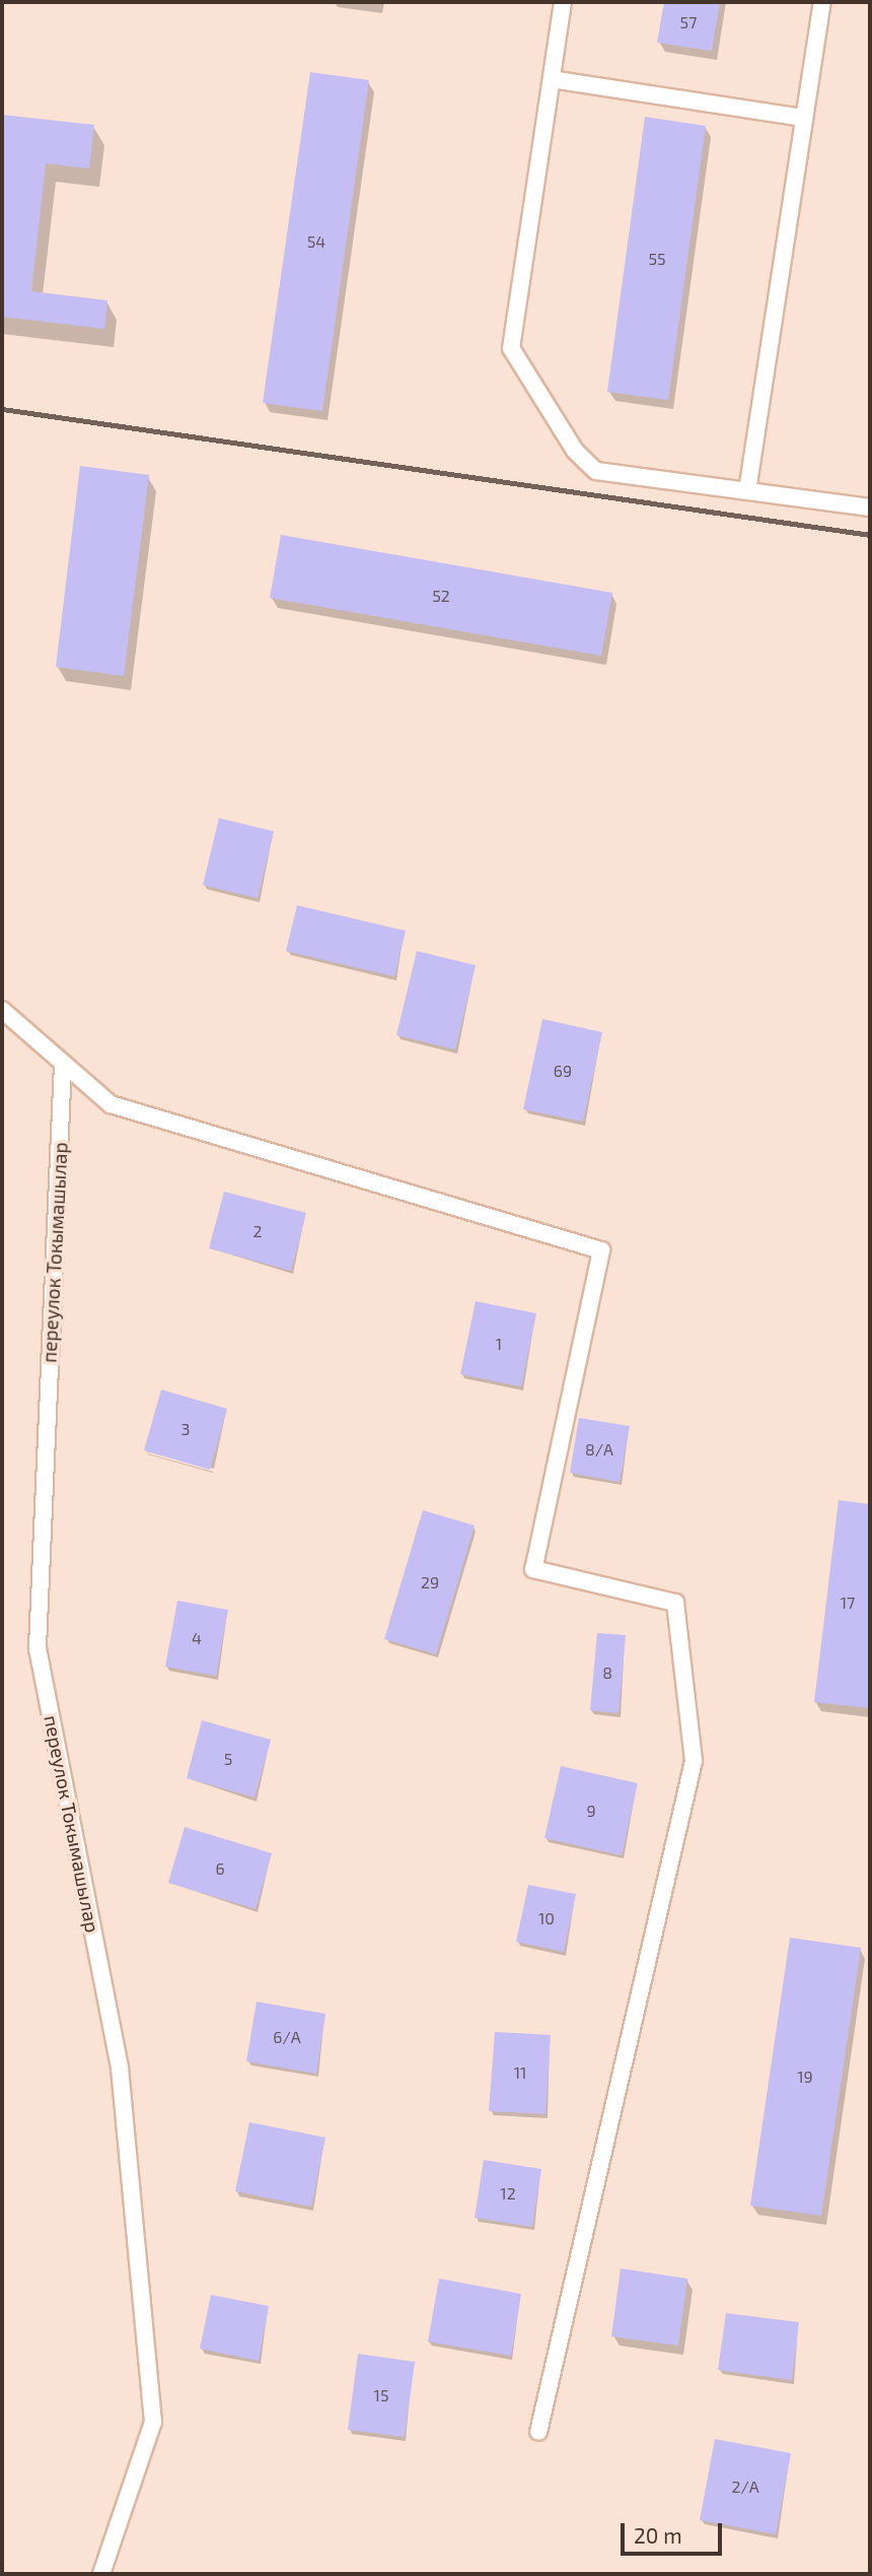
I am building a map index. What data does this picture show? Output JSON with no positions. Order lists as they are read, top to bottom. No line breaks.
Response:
{"streets":{"lane":["переулок Токымашылар"]},"house_numbers":["57","54","55","52","69","2","1","3","8/А","29","17","4","8","5","9","6","10","6/А","11","19","12","15","2/А"],"scale_bar":"20 m"}
